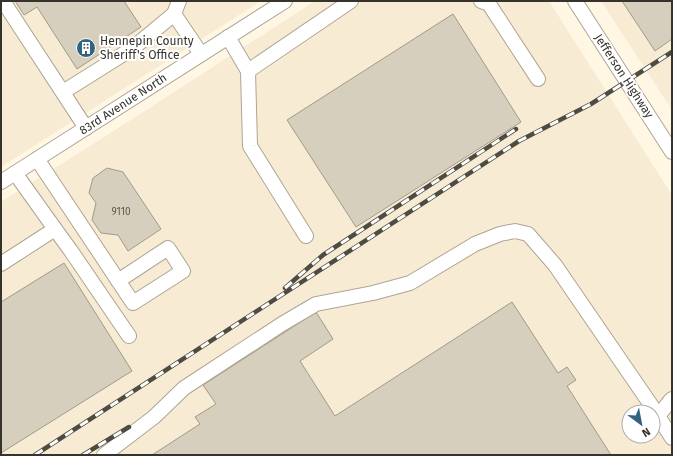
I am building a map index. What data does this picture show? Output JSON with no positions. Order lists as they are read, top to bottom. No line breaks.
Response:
{"streets":{"street":["Jefferson Highway","83rd Avenue North"]},"places":{"building":["Hennepin County Sheriff's Office"]},"house_numbers":["9110"],"north":"bottom right"}
